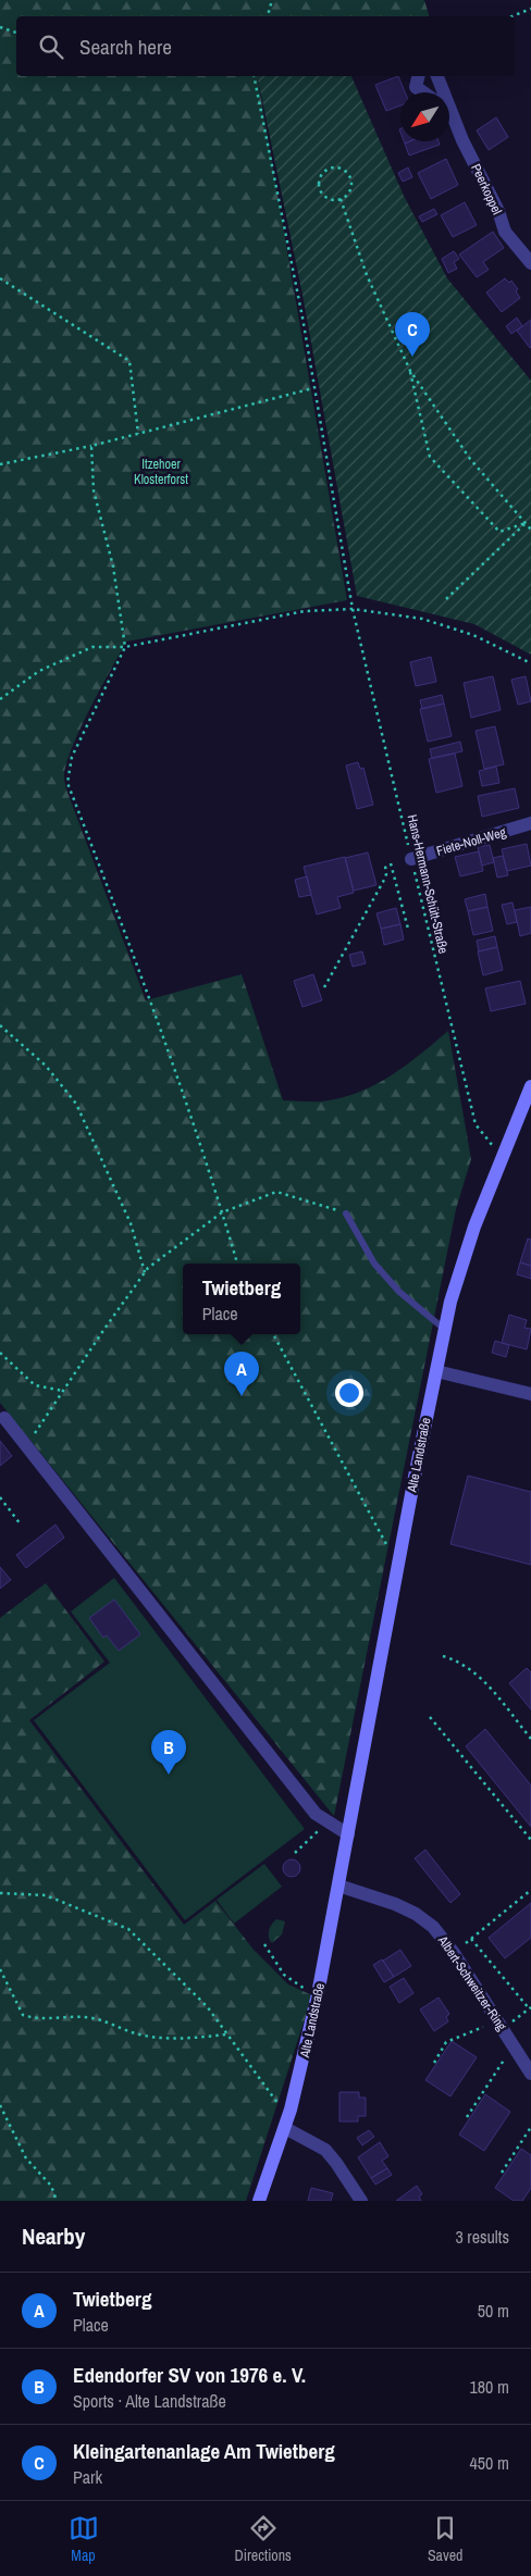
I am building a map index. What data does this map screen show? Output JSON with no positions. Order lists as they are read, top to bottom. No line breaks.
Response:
{"streets":{"street":["Peerkoppel","Fiete-Noll-Weg","Alte Landstraße","Albert-Schweitzer-Ring"],"path":["Hans-Hermann-Schütt-Straße"]},"crossings":[["Fiete-Noll-Weg","Hans-Hermann-Schütt-Straße"],["Hans-Hermann-Schütt-Straße","Alte Landstraße"],["Alte Landstraße","Albert-Schweitzer-Ring"]],"parks":["Itzehoer Klosterforst"],"north":"bottom left","page":{"search":"Search here","pins":["C","A","B"],"popup":["Twietberg","Place"],"heading":["Nearby","3 results"],"list":[{"mark":"A","name":"Twietberg","note":"Place","value":"50 m"},{"mark":"B","name":"Edendorfer SV von 1976 e. V.","note":"Sports · Alte Landstraße","value":"180 m"},{"mark":"C","name":"Kleingartenanlage Am Twietberg","note":"Park","value":"450 m"}],"nav":["Map","Directions","Saved"]}}
